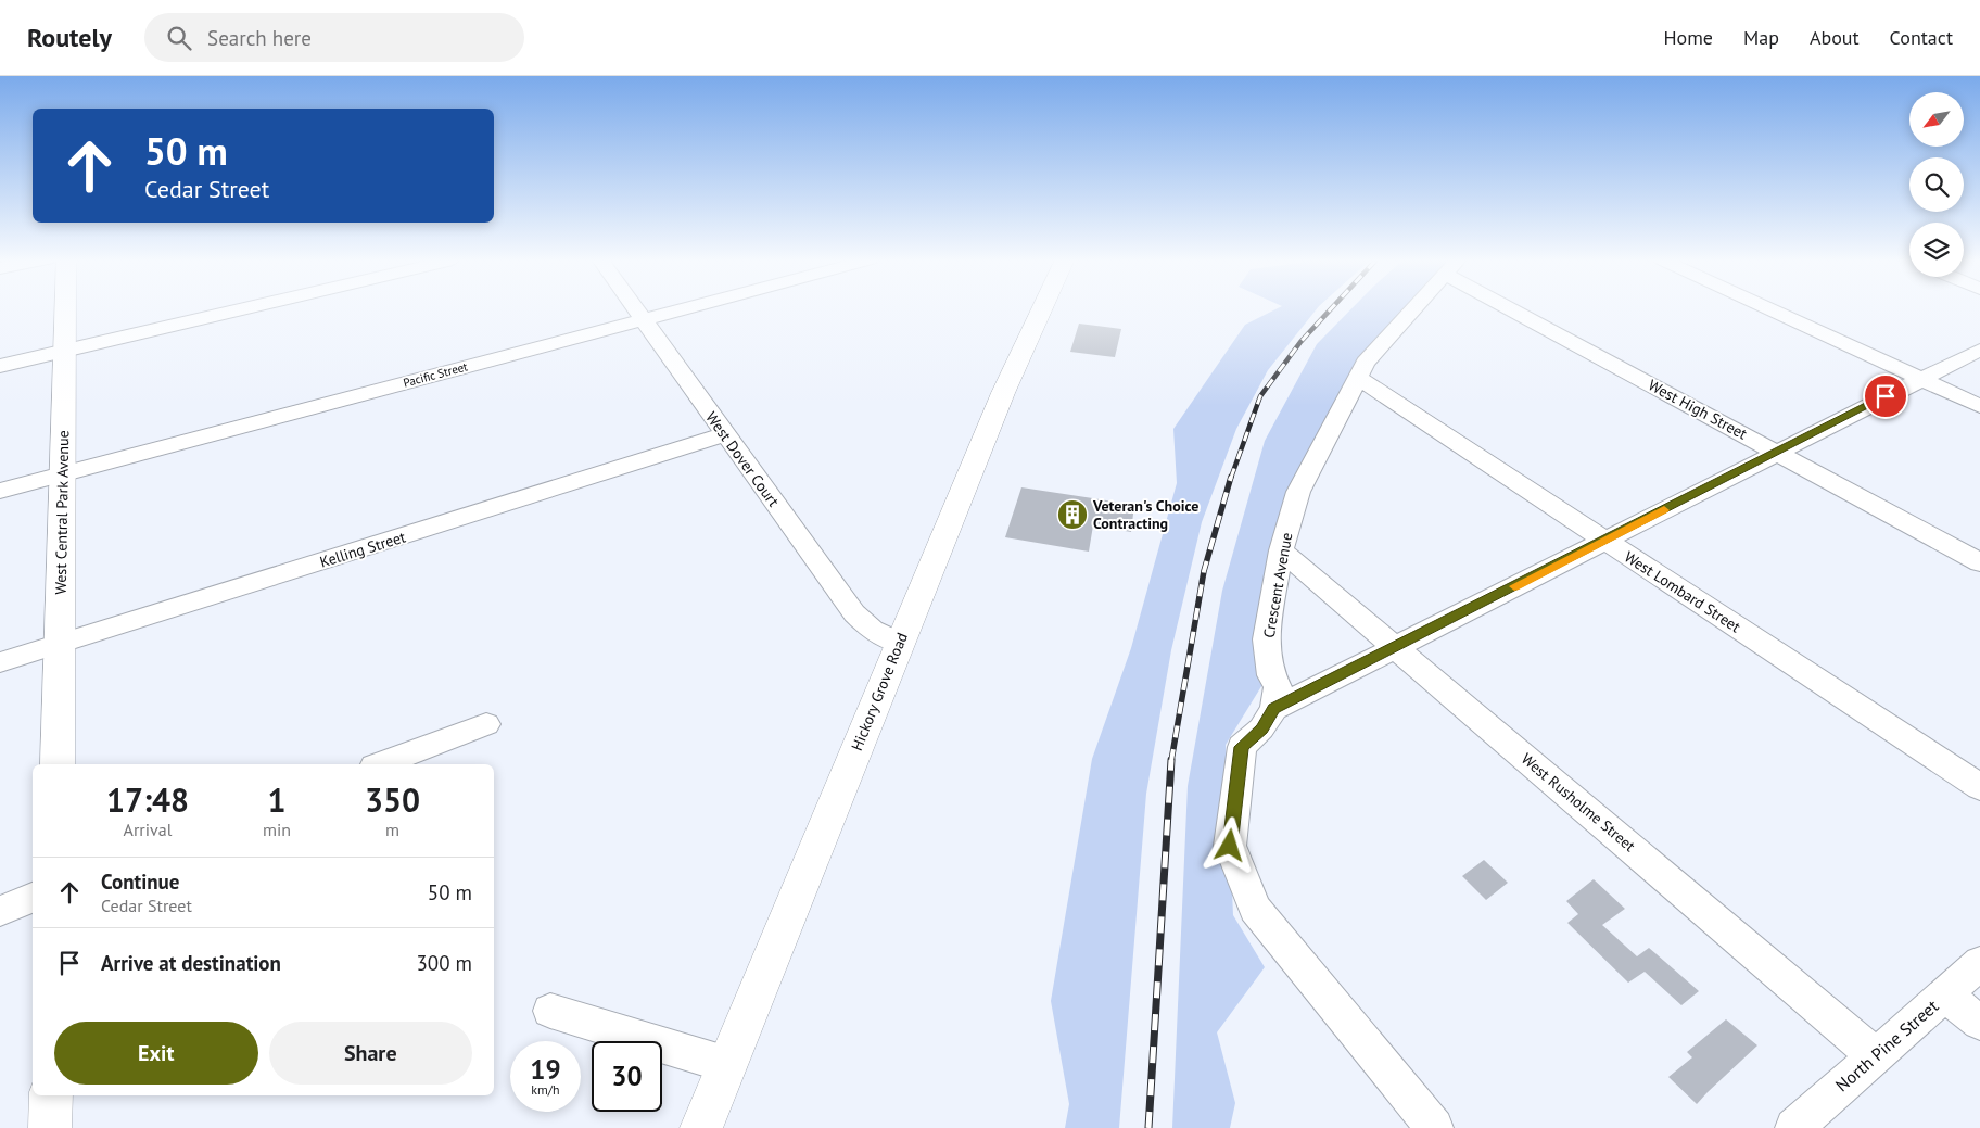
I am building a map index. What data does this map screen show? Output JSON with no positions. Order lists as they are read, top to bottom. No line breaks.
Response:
{"streets":{"main road":["West Central Park Avenue","Hickory Grove Road"],"street":["Pacific Street","West High Street","West Dover Court","Kelling Street","Crescent Avenue","West Lombard Street","West Rusholme Street","North Pine Street"]},"crossings":[["Pacific Street","West Dover Court"],["Pacific Street","West Central Park Avenue"],["West Dover Court","Kelling Street"],["West Dover Court","Hickory Grove Road"],["West Central Park Avenue","Kelling Street"],["Crescent Avenue","West Lombard Street"],["Crescent Avenue","West Rusholme Street"],["West Rusholme Street","North Pine Street"]],"places":{"building":["Veteran's Choice Contracting"]},"north":"bottom left","page":{"header":"Routely","search":"Search here","nav":["Home","Map","About","Contact"],"turn":["50 m","Cedar Street"],"eta":["17:48","Arrival","1","min","350","m"],"list":[{"name":"Continue","note":"Cedar Street","value":"50 m"},{"name":"Arrive at destination","value":"300 m"}],"buttons":["Exit","Share"],"speed":"19 km/h","limit":"30"}}
